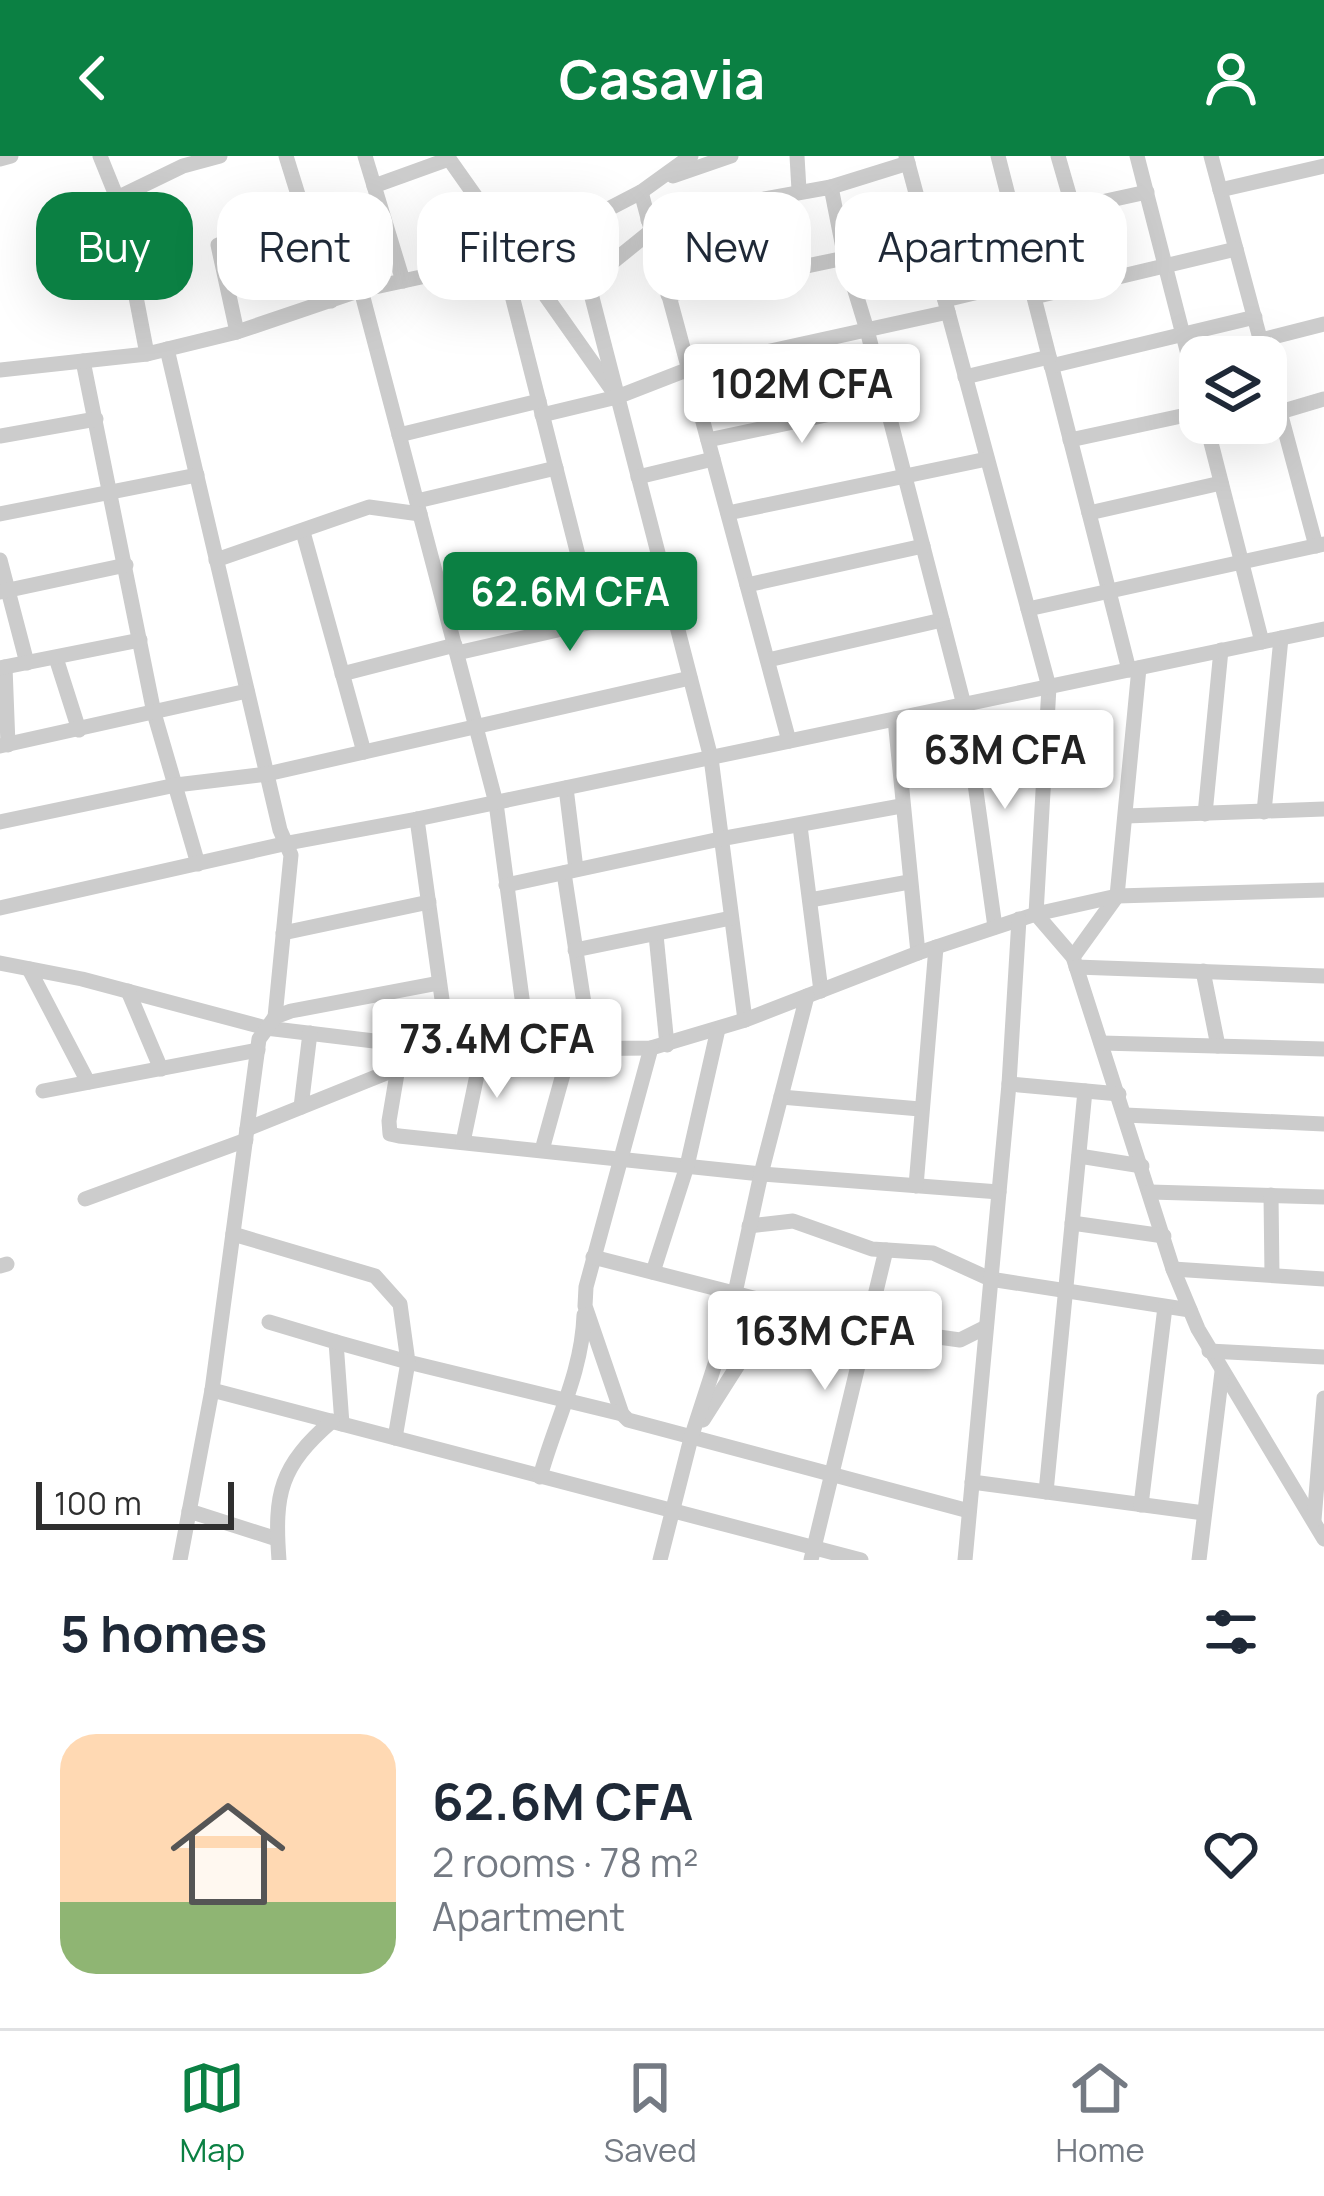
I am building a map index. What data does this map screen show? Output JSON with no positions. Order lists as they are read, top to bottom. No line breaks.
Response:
{"scale_bar":"100 m","page":{"header":"Casavia","chip":["Buy","Rent","Filters","New","Apartment"],"price":["102M CFA","62.6M CFA","63M CFA","73.4M CFA","163M CFA"],"scale":"100 m","heading":"5 homes","list":[{"name":"62.6M CFA","note":"2 rooms · 78 m² · Apartment"}],"tabs":["Map","Saved","Home"]}}
